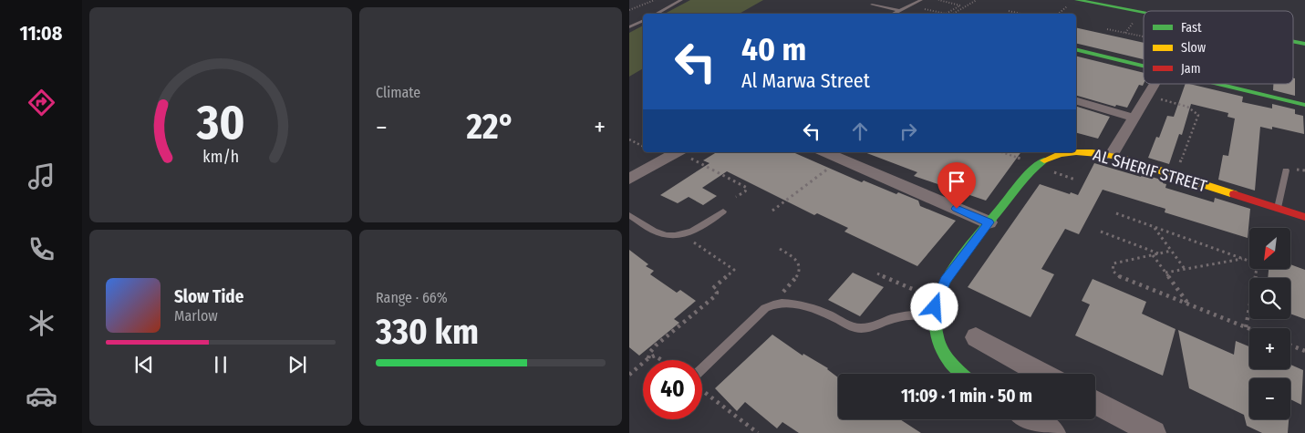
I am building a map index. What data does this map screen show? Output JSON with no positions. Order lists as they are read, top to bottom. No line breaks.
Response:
{"streets":{"street":["AL SHERIF STREET"]},"legend":["Fast","Slow","Jam"],"north":"bottom left","page":{"tabs":"11:08","tile":["Climate",["Range · 66%","330 km"]],"turn":["40 m","Al Marwa Street"],"heat":["−","22°","+"],"map_buttons":["+","−"],"song":["Slow Tide","Marlow"],"limit":"40","trip":"11:09 · 1 min · 50 m","gauge":["30","km/h"]}}
